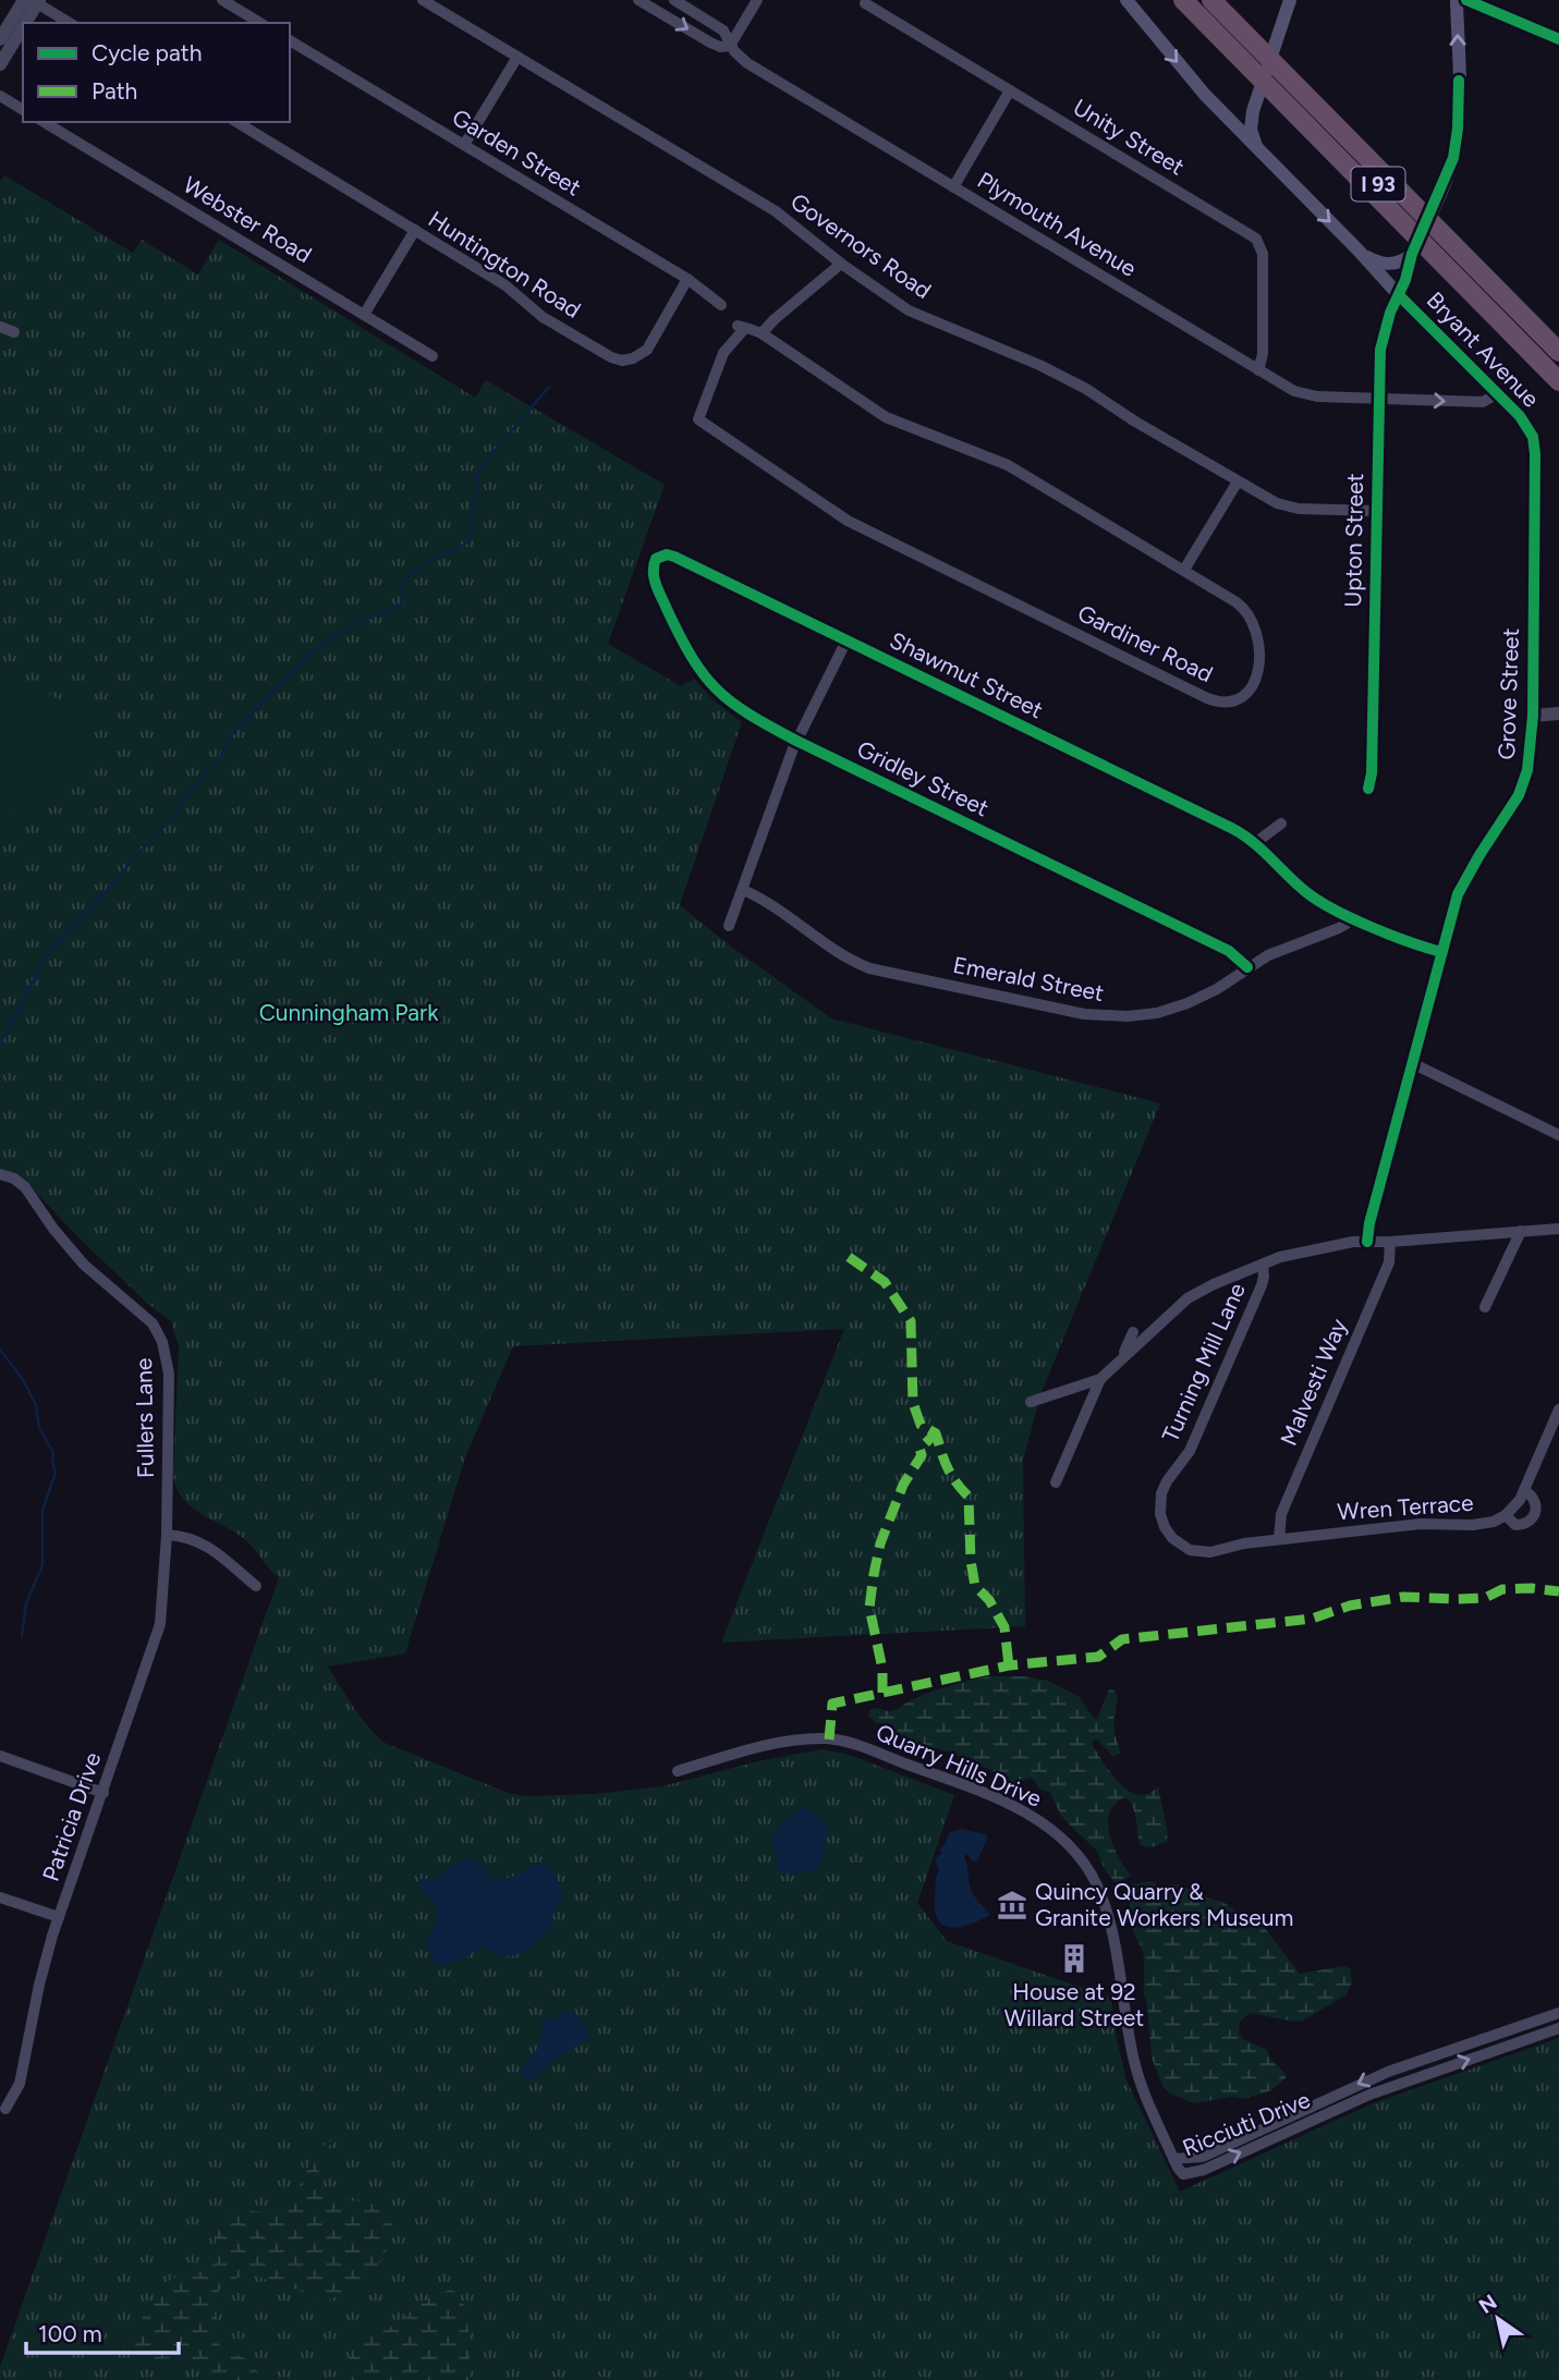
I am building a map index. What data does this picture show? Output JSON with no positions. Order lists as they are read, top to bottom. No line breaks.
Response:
{"streets":{"highway":["I 93"],"main road":["Bryant Avenue"],"street":["Unity Street","Garden Street","Webster Road","Plymouth Avenue","Governors Road","Huntington Road","Upton Street","Gardiner Road","Shawmut Street","Grove Street","Gridley Street","Emerald Street","Turning Mill Lane","Malvesti Way","Fullers Lane","Wren Terrace","Quarry Hills Drive","Patricia Drive","Ricciuti Drive"]},"crossings":[["Unity Street","Plymouth Avenue"],["Garden Street","Huntington Road"],["Plymouth Avenue","Bryant Avenue"],["Plymouth Avenue","Upton Street"],["Governors Road","Upton Street"],["Bryant Avenue","Upton Street"],["Bryant Avenue","Grove Street"],["Shawmut Street","Grove Street"],["Shawmut Street","Gridley Street"],["Shawmut Street","Emerald Street"],["Gridley Street","Emerald Street"],["Turning Mill Lane","Malvesti Way"],["Turning Mill Lane","Wren Terrace"],["Malvesti Way","Wren Terrace"],["Fullers Lane","Patricia Drive"],["Quarry Hills Drive","Ricciuti Drive"]],"one_way":["Bryant Avenue"],"parks":["Cunningham Park"],"places":{"museum":["Quincy Quarry & Granite Workers Museum"],"building":["House at 92 Willard Street"]},"legend":["Cycle path","Path"],"scale_bar":"100 m","north":"top left"}
